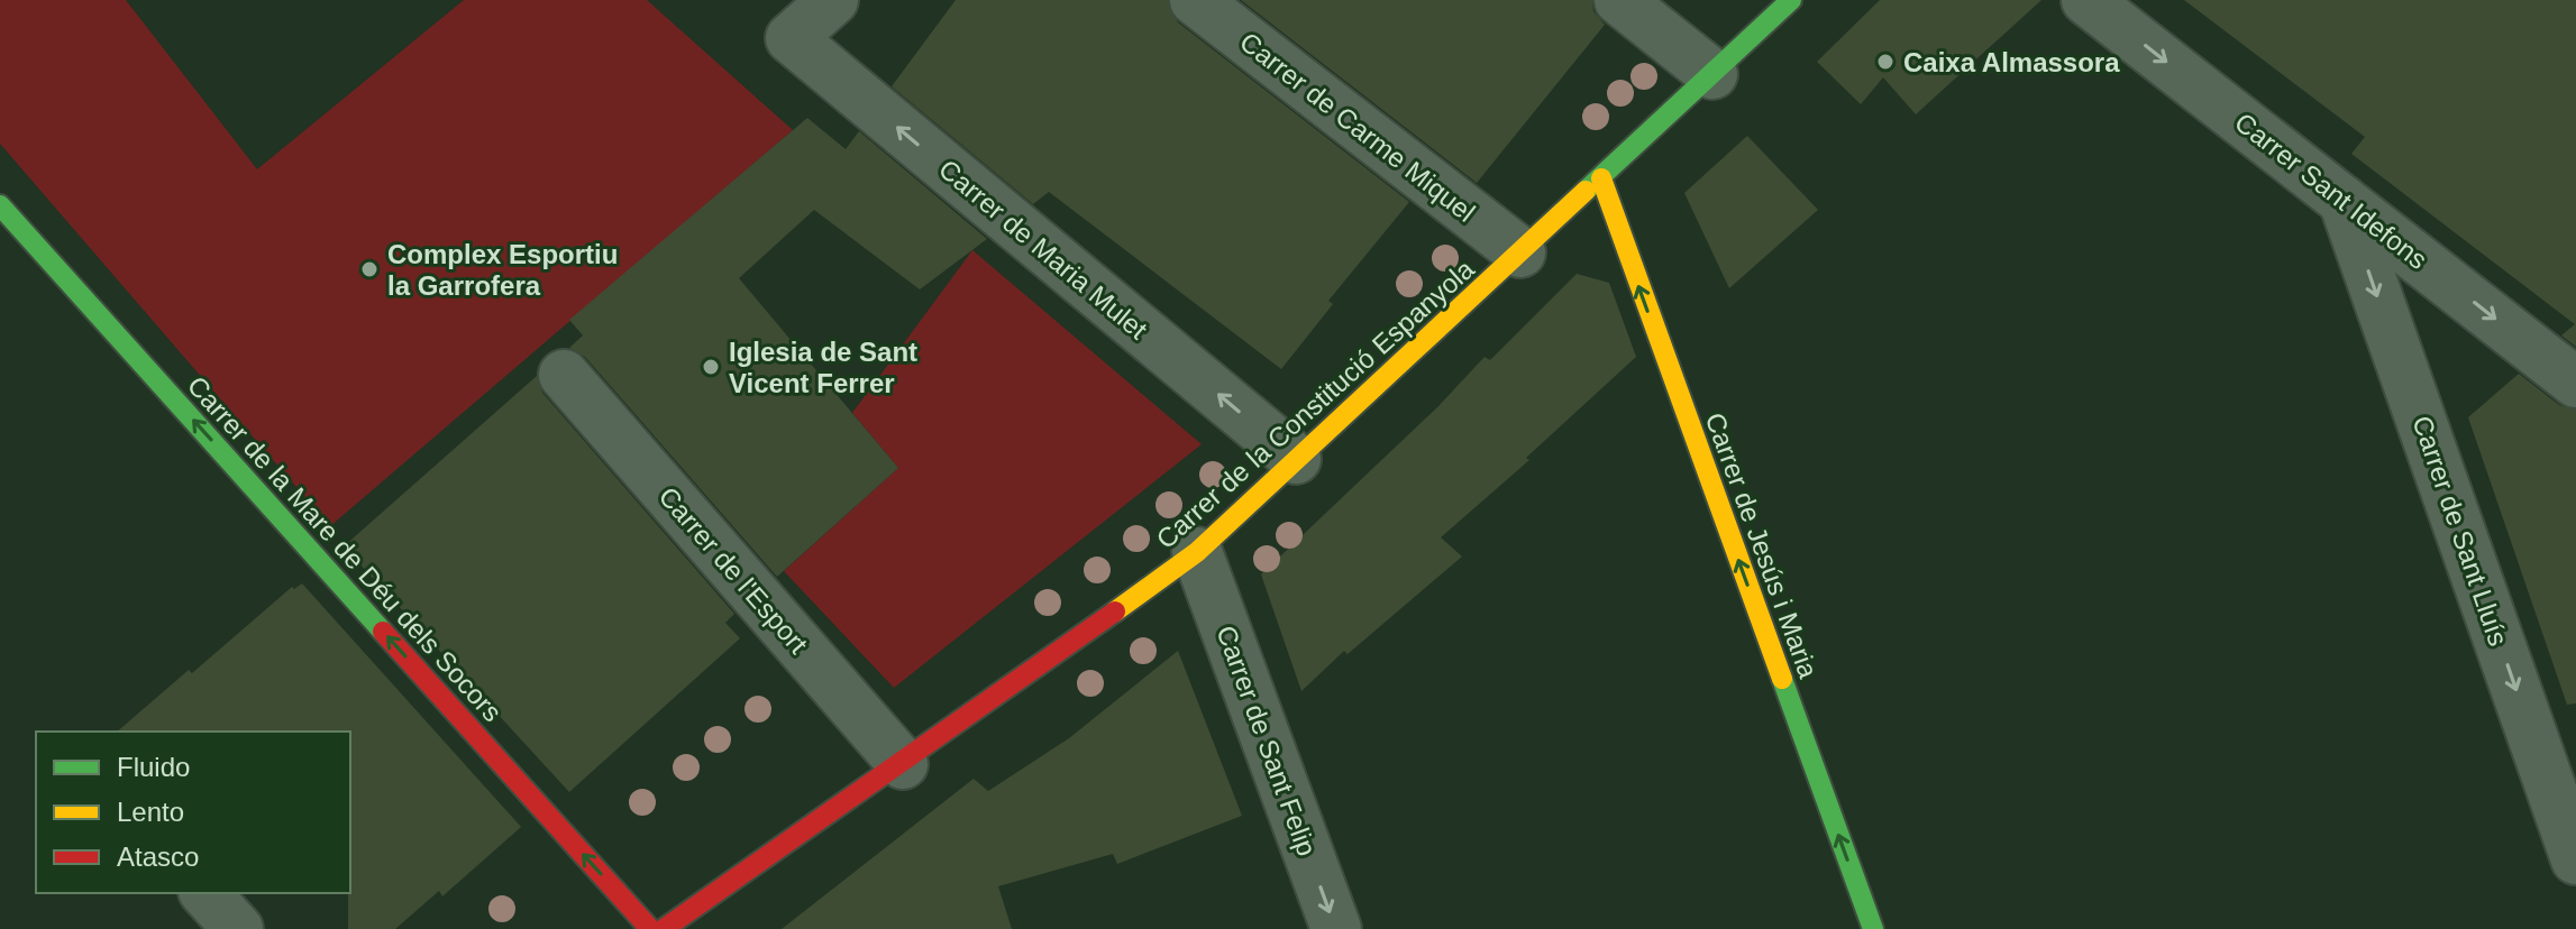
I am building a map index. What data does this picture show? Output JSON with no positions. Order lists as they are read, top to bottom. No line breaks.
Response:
{"streets":{"street":["Carrer de Carme Miquel","Carrer Sant Idefons","Carrer de Maria Mulet","Carrer de la Constitució Espanyola","Carrer de Sant Lluís","Carrer de Jesús i Maria","Carrer de la Mare de Déu dels Socors","Carrer de l'Esport","Carrer de Sant Felip"]},"crossings":[["Carrer de Carme Miquel","Carrer de la Constitució Espanyola"],["Carrer Sant Idefons","Carrer de Sant Lluís"],["Carrer de Maria Mulet","Carrer de la Constitució Espanyola"],["Carrer de la Constitució Espanyola","Carrer de Jesús i Maria"],["Carrer de la Constitució Espanyola","Carrer de l'Esport"],["Carrer de la Constitució Espanyola","Carrer de Sant Felip"]],"one_way":["Carrer Sant Idefons","Carrer de Maria Mulet","Carrer de Sant Lluís","Carrer de Jesús i Maria","Carrer de la Mare de Déu dels Socors","Carrer de Sant Felip"],"places":["Caixa Almassora","Complex Esportiu la Garrofera","Iglesia de Sant Vicent Ferrer"],"legend":["Fluido","Lento","Atasco"]}
